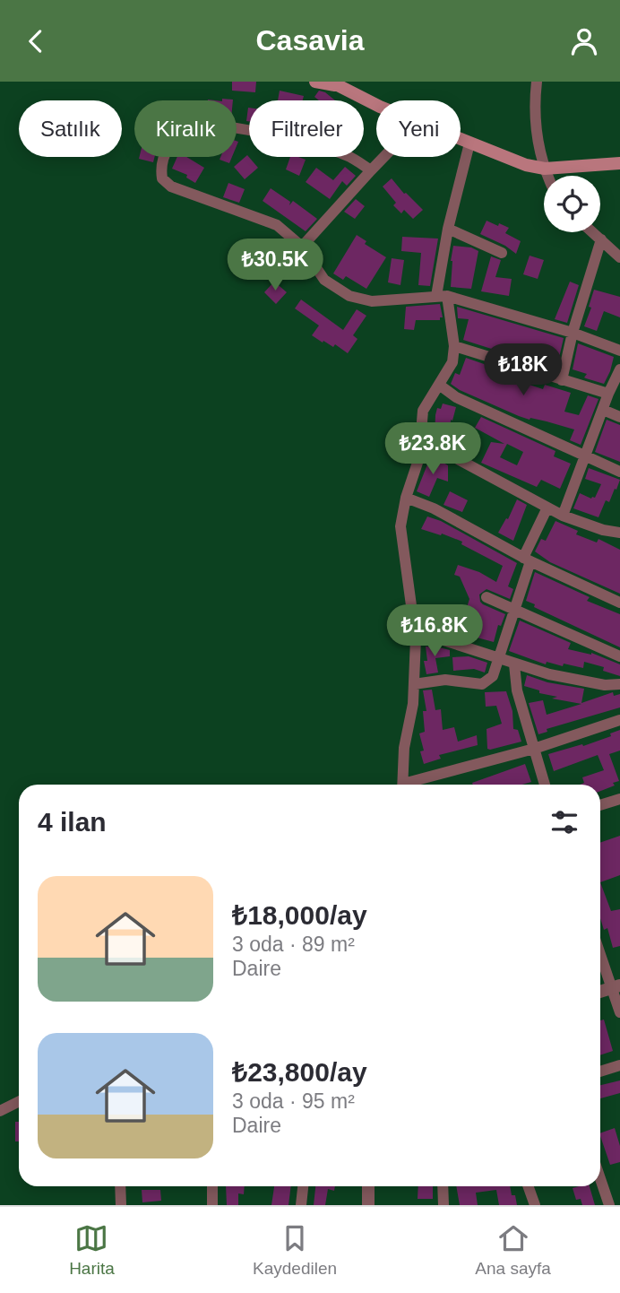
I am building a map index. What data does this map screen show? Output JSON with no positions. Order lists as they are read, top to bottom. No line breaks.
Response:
{"page":{"header":"Casavia","chip":["Satılık","Kiralık","Filtreler","Yeni"],"price":["₺30.5K","₺18K","₺23.8K","₺16.8K"],"heading":"4 ilan","list":[{"name":"₺18,000/ay","note":"3 oda · 89 m² · Daire"},{"name":"₺23,800/ay","note":"3 oda · 95 m² · Daire"}],"tabs":["Harita","Kaydedilen","Ana sayfa"]}}
